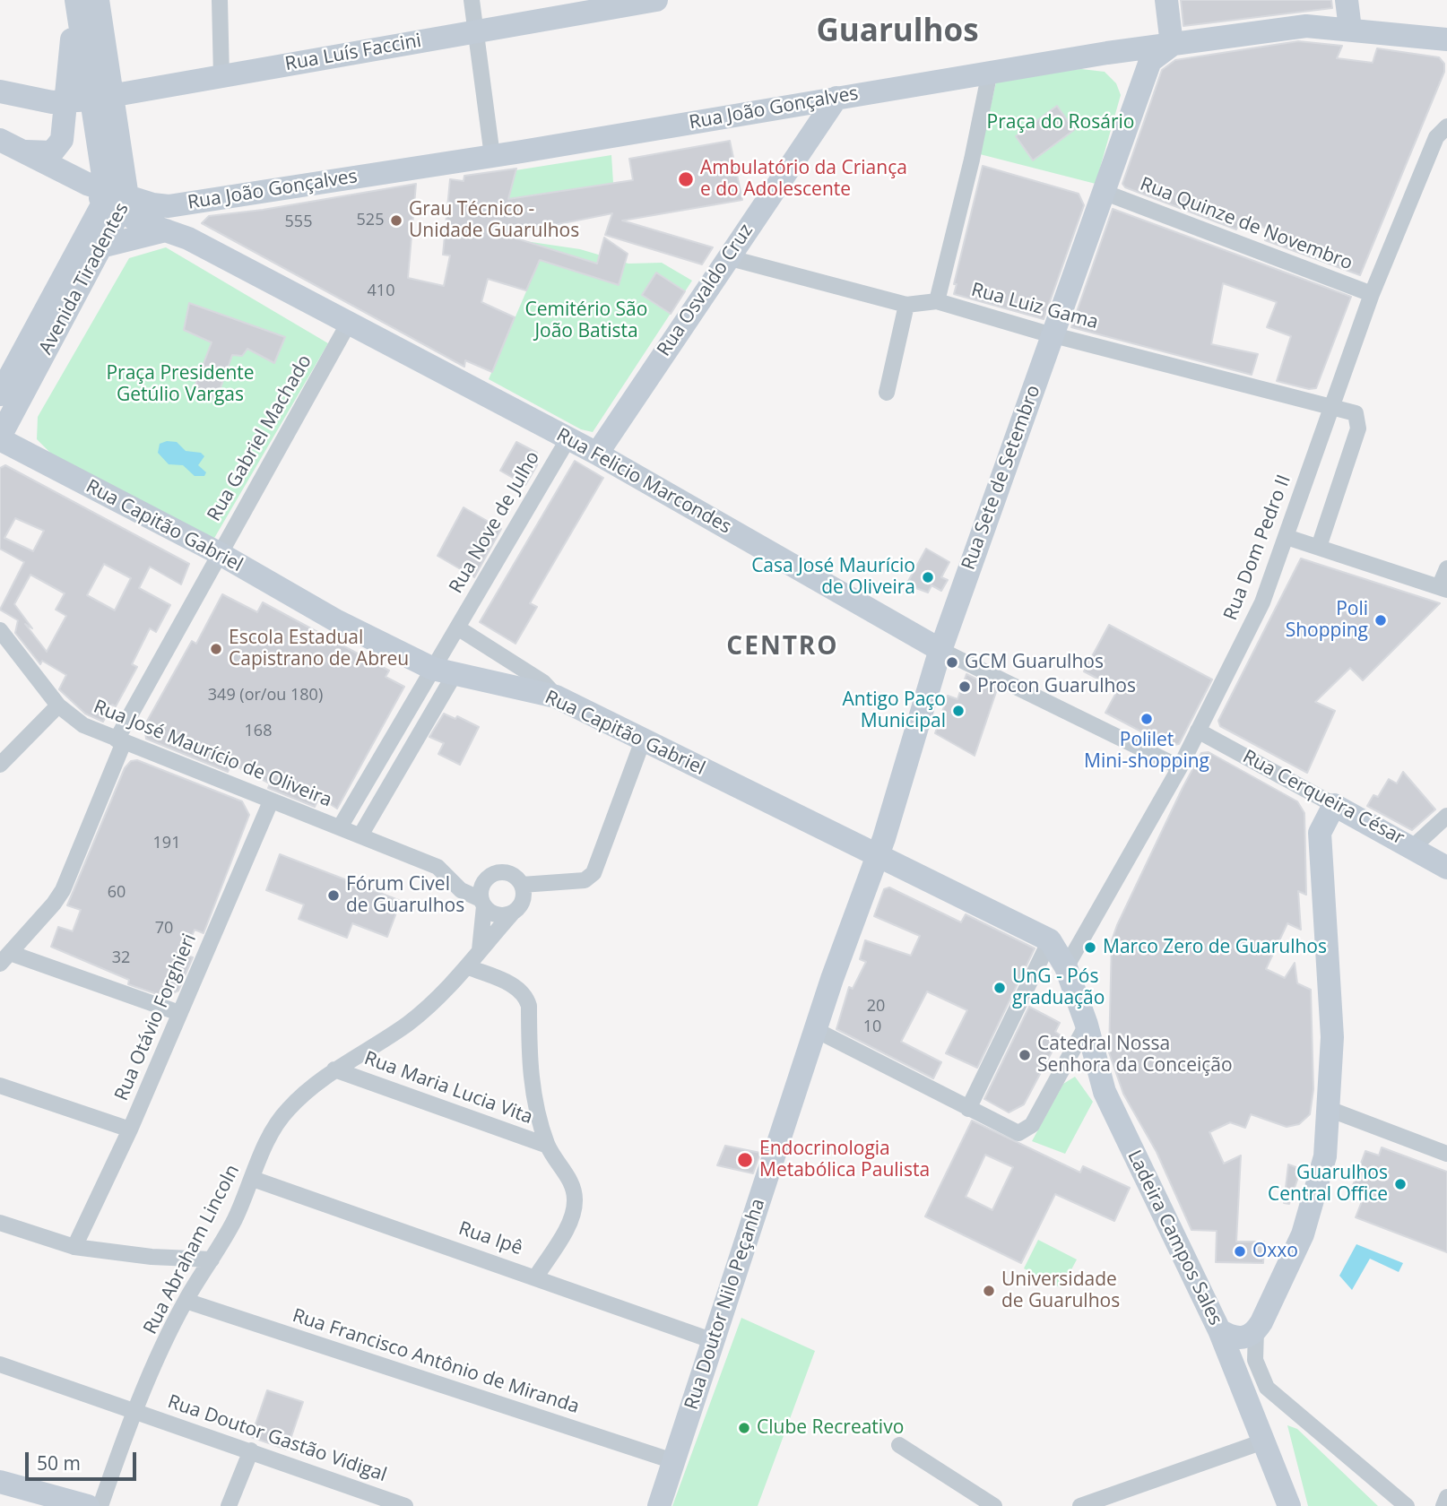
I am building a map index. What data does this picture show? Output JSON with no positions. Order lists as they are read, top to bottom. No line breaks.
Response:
{"streets":{"main road":["Rua Luís Faccini","Rua João Gonçalves","Avenida Tiradentes","Rua Osvaldo Cruz","Rua Sete de Setembro","Rua Felicio Marcondes","Rua Capitão Gabriel","Rua Cerqueira César","Ladeira Campos Sales","Rua Doutor Nilo Peçanha"],"street":["Rua Quinze de Novembro","Rua Luiz Gama","Rua Gabriel Machado","Rua Nove de Julho","Rua Dom Pedro II","Rua José Maurício de Oliveira","Rua Otávio Forghieri","Rua Maria Lucia Vita","Rua Ipê","Rua Abraham Lincoln","Rua Francisco Antônio de Miranda","Rua Doutor Gastão Vidigal"]},"crossings":[["Rua Luís Faccini","Avenida Tiradentes"],["Rua João Gonçalves","Avenida Tiradentes"],["Rua João Gonçalves","Rua Osvaldo Cruz"],["Rua João Gonçalves","Rua Sete de Setembro"],["Rua João Gonçalves","Rua Felicio Marcondes"],["Rua Quinze de Novembro","Rua Sete de Setembro"],["Rua Quinze de Novembro","Rua Dom Pedro II"],["Avenida Tiradentes","Rua Felicio Marcondes"],["Avenida Tiradentes","Rua Capitão Gabriel"],["Rua Osvaldo Cruz","Rua Luiz Gama"],["Rua Osvaldo Cruz","Rua Felicio Marcondes"],["Rua Luiz Gama","Rua Sete de Setembro"],["Rua Luiz Gama","Rua Dom Pedro II"],["Rua Gabriel Machado","Rua Felicio Marcondes"],["Rua Gabriel Machado","Rua Capitão Gabriel"],["Rua Gabriel Machado","Rua José Maurício de Oliveira"],["Rua Sete de Setembro","Rua Felicio Marcondes"],["Rua Sete de Setembro","Rua Capitão Gabriel"],["Rua Sete de Setembro","Rua Doutor Nilo Peçanha"],["Rua Felicio Marcondes","Rua Nove de Julho"],["Rua Felicio Marcondes","Rua Dom Pedro II"],["Rua Nove de Julho","Rua Capitão Gabriel"],["Rua Nove de Julho","Rua José Maurício de Oliveira"],["Rua Capitão Gabriel","Rua Doutor Nilo Peçanha"],["Rua Dom Pedro II","Rua Cerqueira César"],["Rua Dom Pedro II","Ladeira Campos Sales"],["Rua José Maurício de Oliveira","Rua Otávio Forghieri"],["Rua José Maurício de Oliveira","Rua Abraham Lincoln"],["Rua Maria Lucia Vita","Rua Abraham Lincoln"],["Rua Ipê","Rua Abraham Lincoln"],["Rua Ipê","Rua Doutor Nilo Peçanha"],["Rua Abraham Lincoln","Rua Francisco Antônio de Miranda"],["Rua Abraham Lincoln","Rua Doutor Gastão Vidigal"],["Rua Doutor Nilo Peçanha","Rua Francisco Antônio de Miranda"]],"districts":["Guarulhos","CENTRO"],"parks":["Praça do Rosário","Cemitério São João Batista","Praça Presidente Getúlio Vargas"],"places":["Ambulatório da Criança e do Adolescente","Grau Técnico - Unidade Guarulhos","Casa José Maurício de Oliveira","Poli Shopping","Escola Estadual Capistrano de Abreu","GCM Guarulhos","Procon Guarulhos","Antigo Paço Municipal","Polilet Mini-shopping","Fórum Civel de Guarulhos","Marco Zero de Guarulhos","UnG - Pós graduação","Catedral Nossa Senhora da Conceição","Endocrinologia Metabólica Paulista","Guarulhos Central Office","Oxxo","Universidade de Guarulhos","Clube Recreativo"],"house_numbers":["525","555","410","349 (or/ou 180)","168","191","60","70","32","20","10"],"scale_bar":"50 m"}
